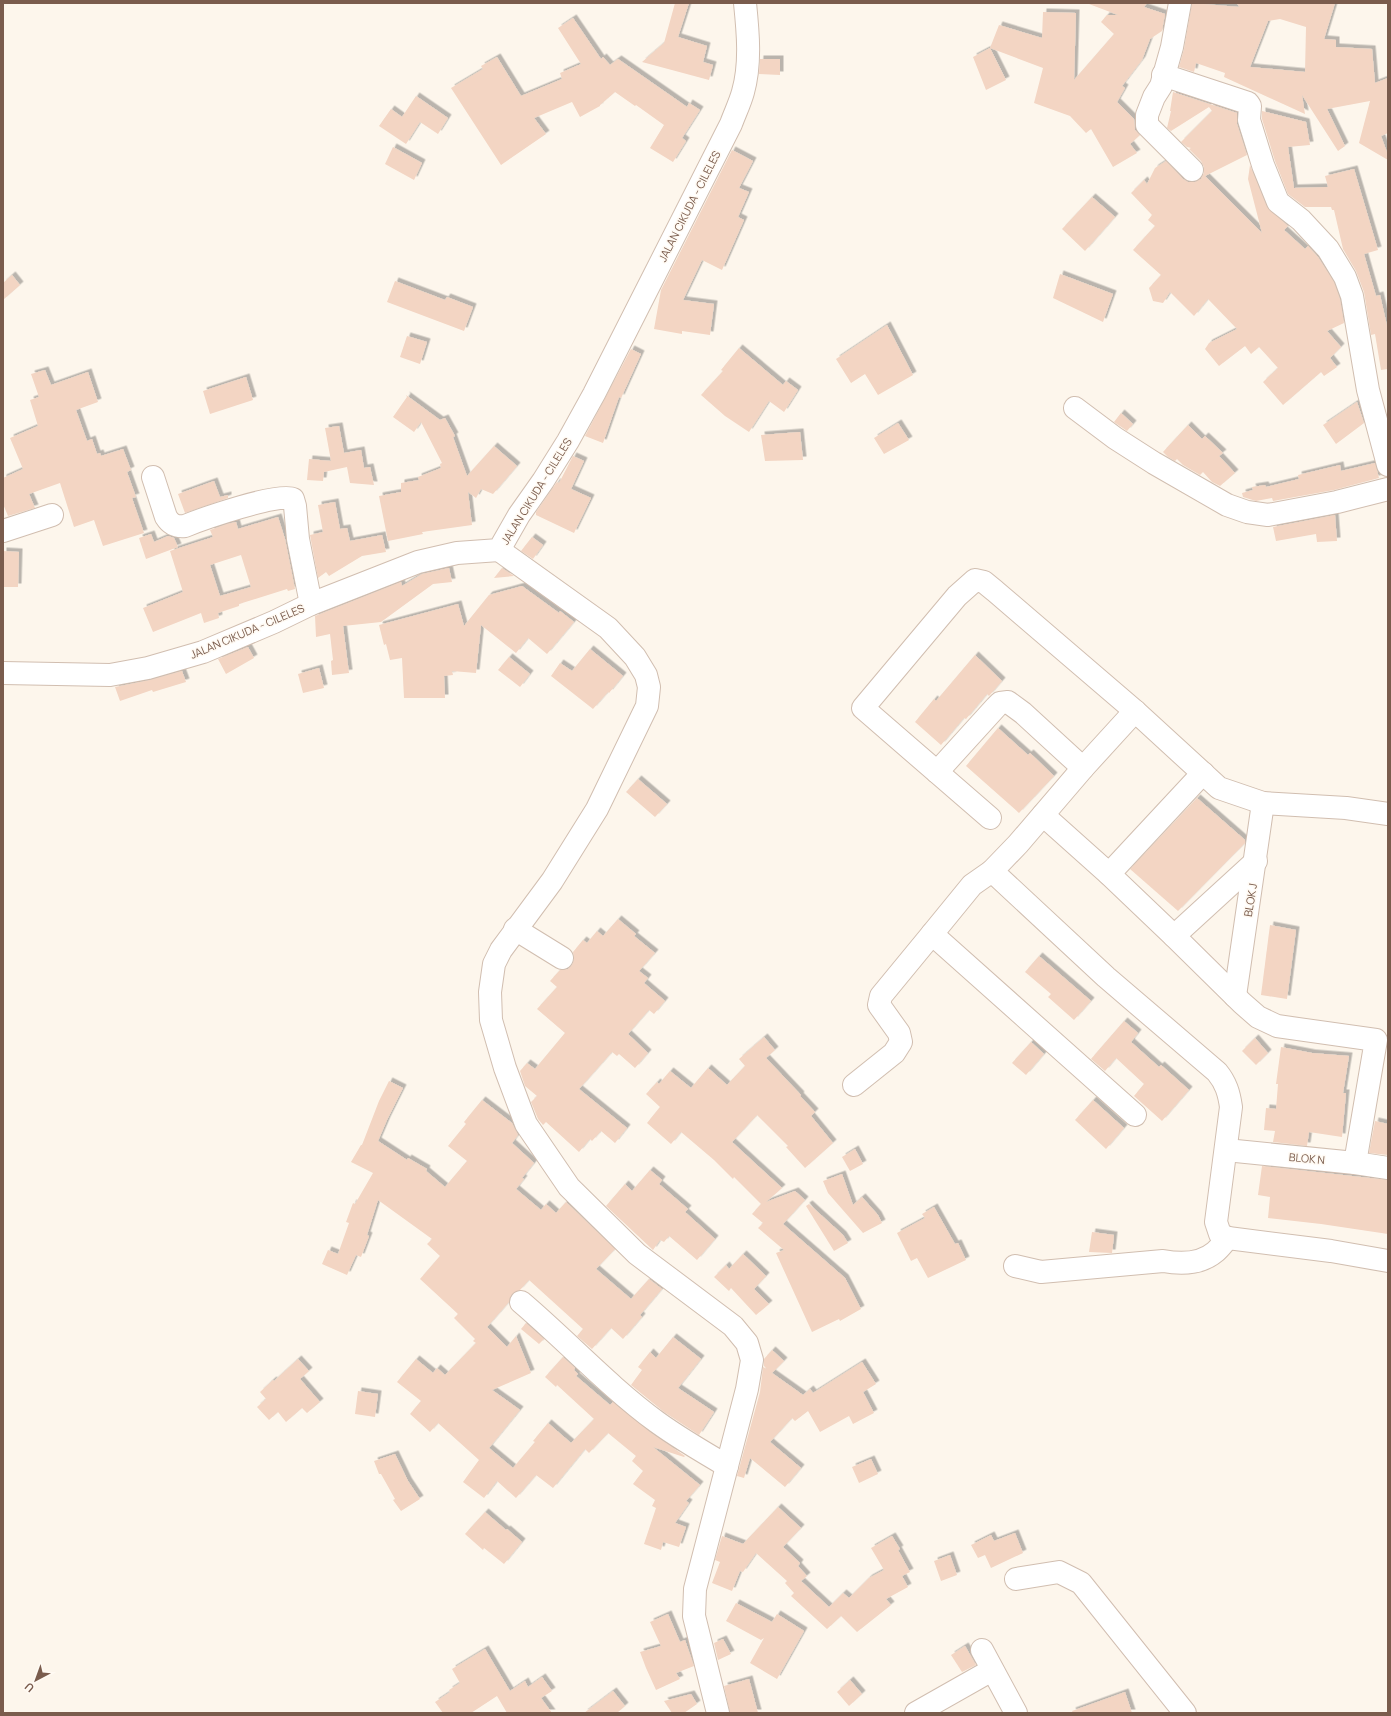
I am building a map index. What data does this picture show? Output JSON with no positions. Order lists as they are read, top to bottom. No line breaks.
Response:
{"streets":{"street":["JALAN CIKUDA - CILELES","BLOK J","BLOK N"]},"north":"bottom left"}
